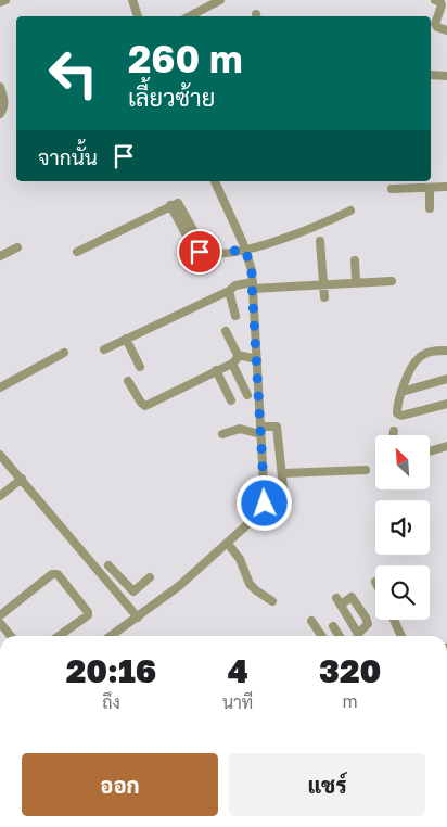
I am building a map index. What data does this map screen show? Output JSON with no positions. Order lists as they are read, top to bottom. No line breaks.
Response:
{"north":"top left","page":{"turn":["260 m","เลี้ยวซ้าย"],"then":"จากนั้น","eta":["20:16","ถึง","4","นาที","320","m"],"buttons":["ออก","แชร์"]}}
